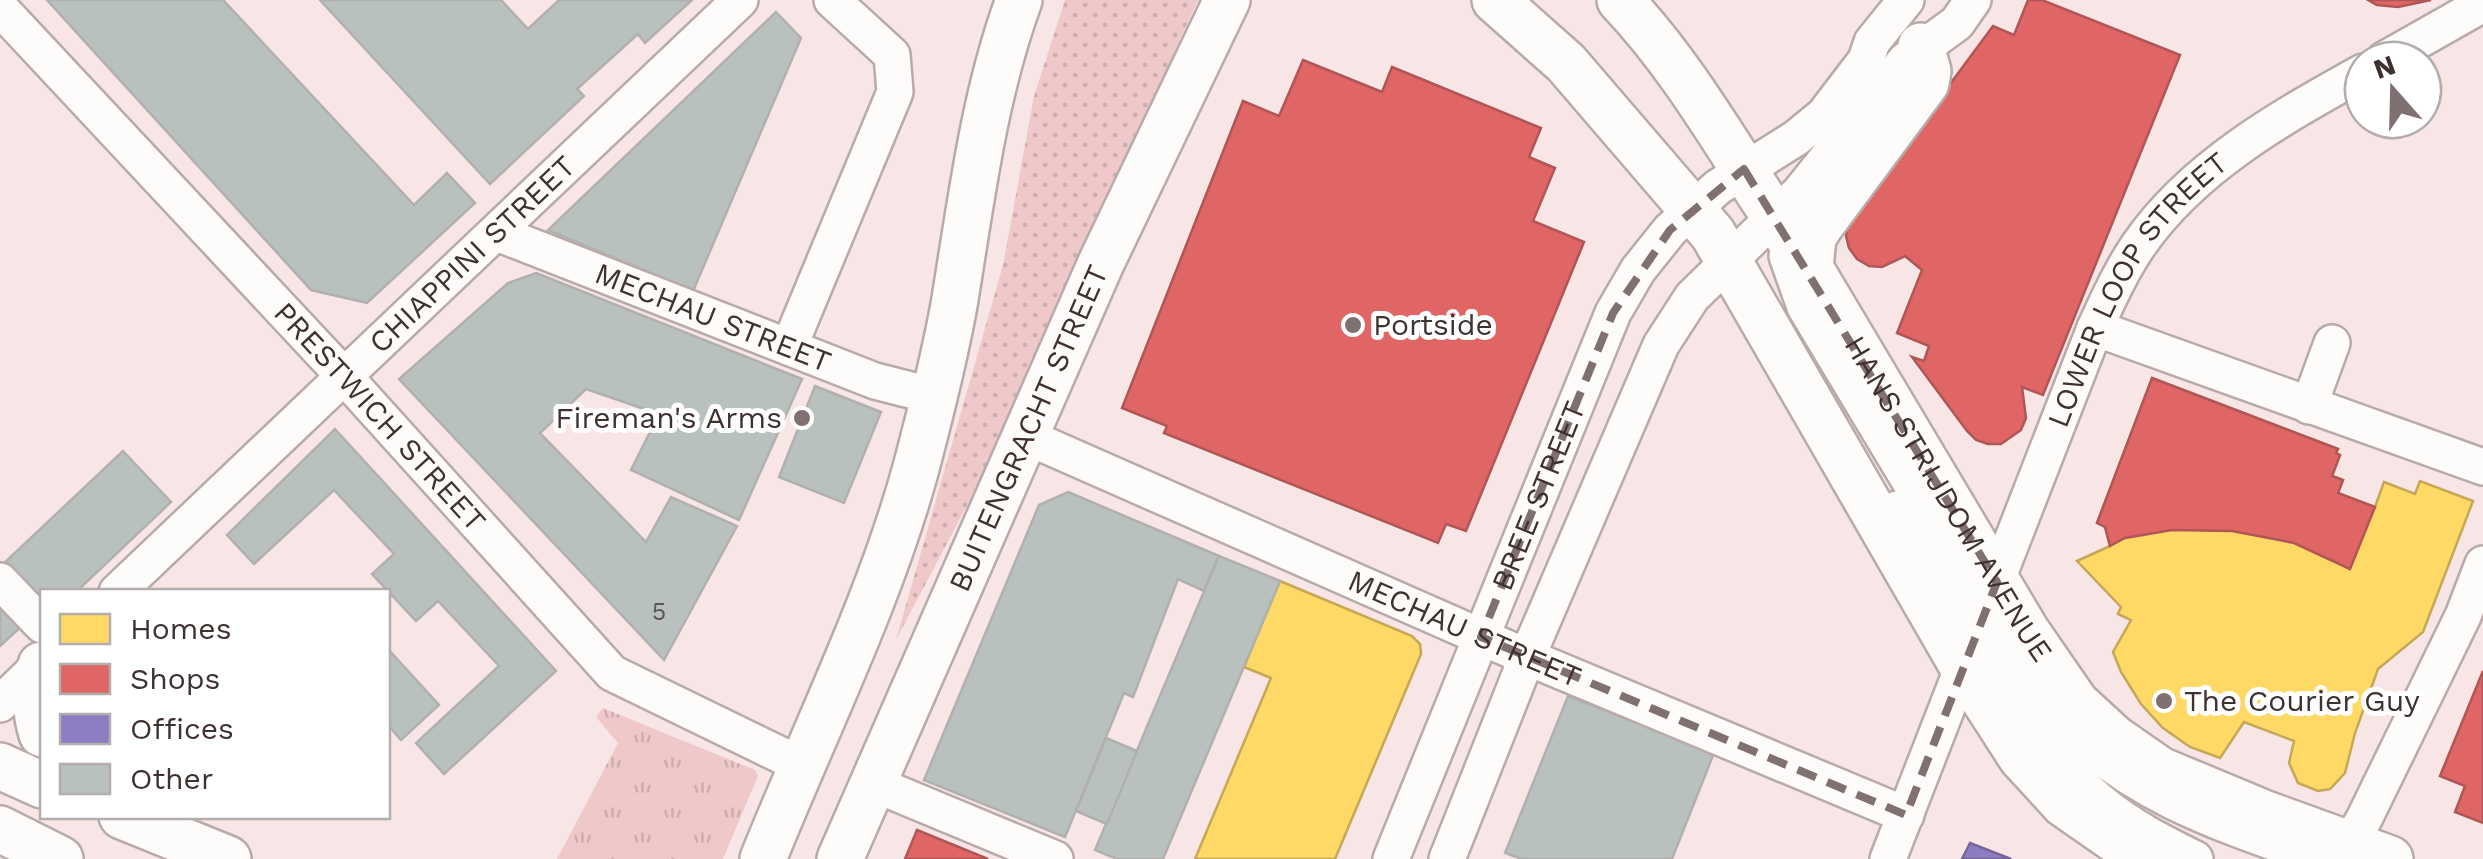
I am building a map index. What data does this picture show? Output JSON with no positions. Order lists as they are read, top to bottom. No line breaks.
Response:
{"streets":{"main road":["BUITENGRACHT STREET","HANS STRIJDOM AVENUE"],"street":["CHIAPPINI STREET","LOWER LOOP STREET","MECHAU STREET","PRESTWICH STREET","BREE STREET"]},"crossings":[["CHIAPPINI STREET","MECHAU STREET"],["CHIAPPINI STREET","PRESTWICH STREET"],["LOWER LOOP STREET","MECHAU STREET"],["LOWER LOOP STREET","HANS STRIJDOM AVENUE"],["MECHAU STREET","BUITENGRACHT STREET"],["MECHAU STREET","BREE STREET"],["BREE STREET","HANS STRIJDOM AVENUE"]],"places":["Portside","Fireman's Arms","The Courier Guy"],"house_numbers":["5"],"legend":["Homes","Shops","Offices","Other"],"north":"top"}
